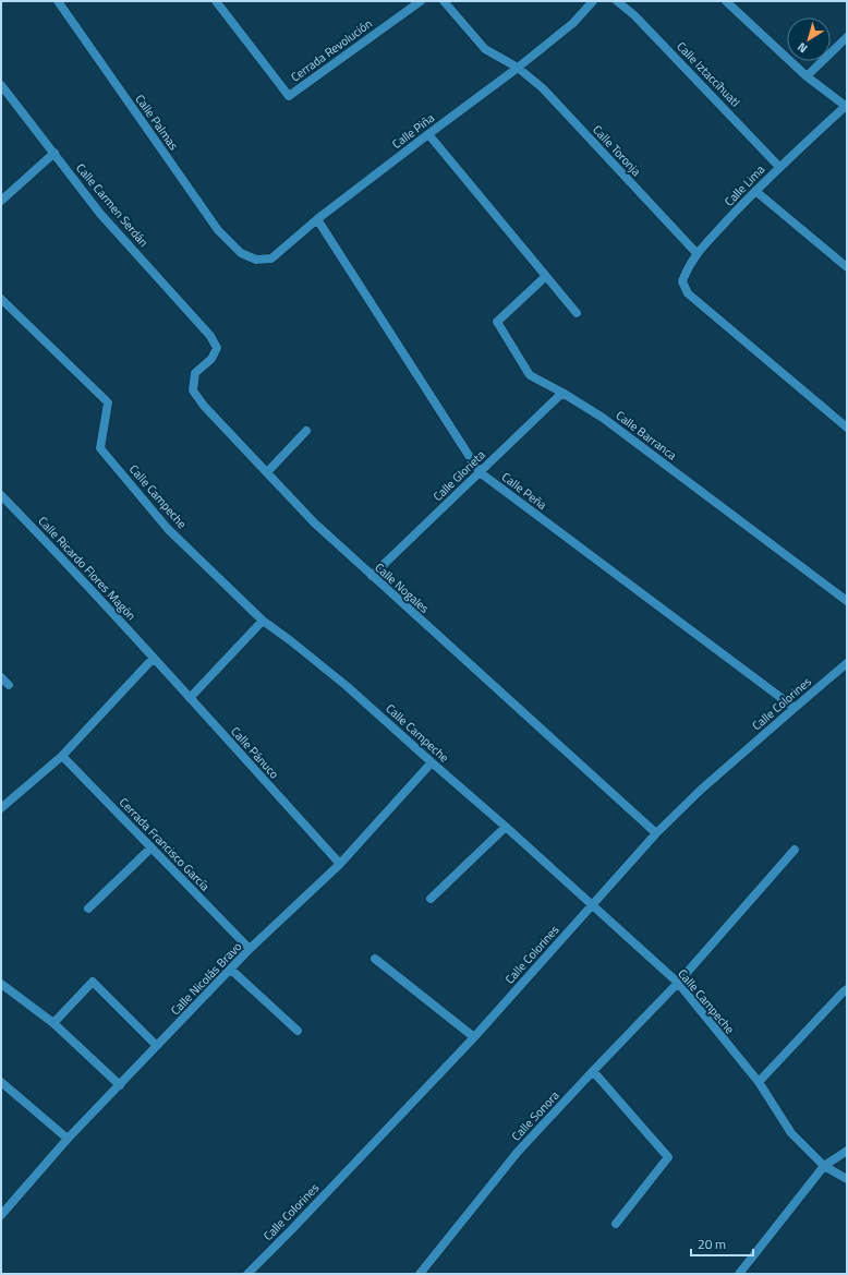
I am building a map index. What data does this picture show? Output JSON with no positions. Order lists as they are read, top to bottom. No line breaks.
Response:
{"streets":{"street":["Cerrada Revolución","Calle Iztaccíhuatl","Calle Palmas","Calle Piña","Calle Toronja","Calle Lima","Calle Carmen Serdán","Calle Barranca","Calle Glorieta","Calle Peña","Calle Campeche","Calle Ricardo Flores Magón","Calle Nogales","Calle Colorines","Calle Pánuco","Cerrada Francisco García","Calle Nicolás Bravo","Calle Sonora"]},"crossings":[["Calle Iztaccíhuatl","Calle Lima"],["Calle Palmas","Calle Piña"],["Calle Piña","Calle Toronja"],["Calle Piña","Calle Peña"],["Calle Toronja","Calle Lima"],["Calle Carmen Serdán","Calle Nogales"],["Calle Barranca","Calle Glorieta"],["Calle Glorieta","Calle Peña"],["Calle Glorieta","Calle Nogales"],["Calle Peña","Calle Colorines"],["Calle Campeche","Calle Colorines"],["Calle Campeche","Calle Nicolás Bravo"],["Calle Campeche","Calle Sonora"],["Calle Ricardo Flores Magón","Calle Pánuco"],["Calle Nogales","Calle Colorines"],["Calle Pánuco","Calle Nicolás Bravo"],["Cerrada Francisco García","Calle Nicolás Bravo"]],"scale_bar":"20 m","north":"bottom left"}
